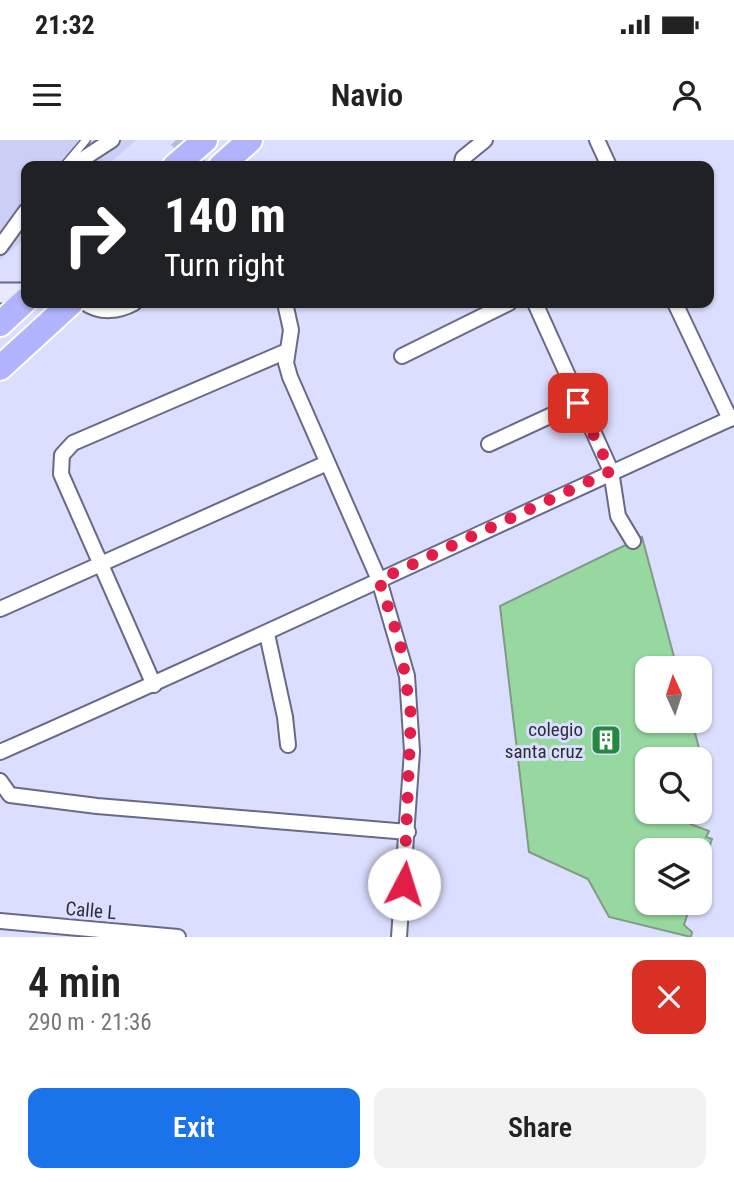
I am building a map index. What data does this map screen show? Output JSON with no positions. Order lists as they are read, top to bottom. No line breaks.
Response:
{"streets":{"street":["Calle L"]},"places":{"building":["colegio santa cruz"]},"north":"top","page":{"status":"21:32","header":"Navio","turn":["140 m","Turn right"],"heading":["4 min","290 m · 21:36"],"buttons":["Exit","Share"]}}
